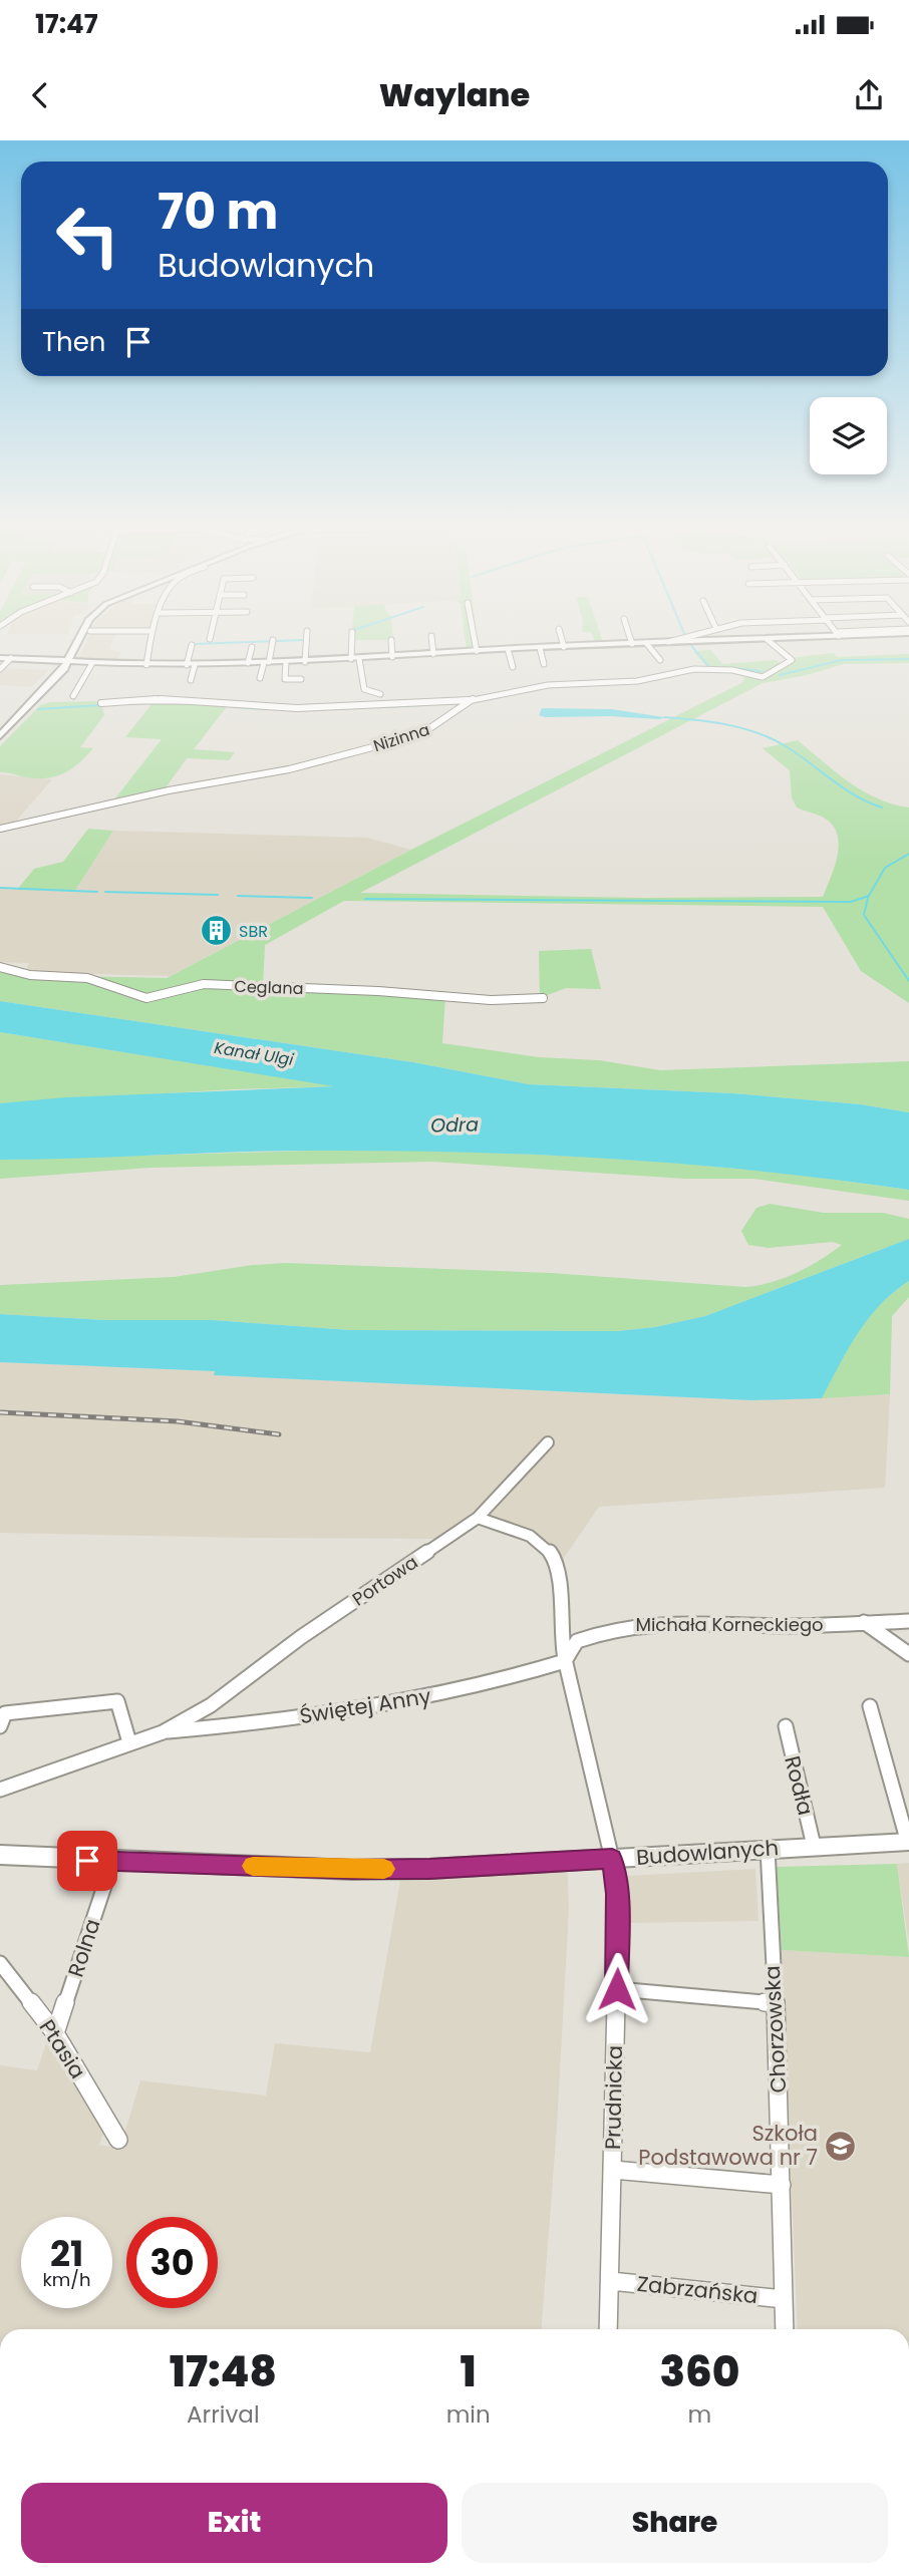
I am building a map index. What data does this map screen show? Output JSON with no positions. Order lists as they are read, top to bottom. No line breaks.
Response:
{"streets":{"main road":["Budowlanych"],"street":["Nizinna","Ceglana","Portowa","Michała Korneckiego","Świętej Anny","Rodła","Rolna","Chorzowska","Ptasia","Prudnicka","Zabrzańska"]},"crossings":[["Portowa","Świętej Anny"],["Portowa","Prudnicka"],["Michała Korneckiego","Świętej Anny"],["Michała Korneckiego","Prudnicka"],["Świętej Anny","Prudnicka"],["Rodła","Budowlanych"],["Budowlanych","Rolna"],["Budowlanych","Chorzowska"],["Budowlanych","Prudnicka"],["Rolna","Ptasia"],["Chorzowska","Zabrzańska"],["Prudnicka","Zabrzańska"]],"water":["Kanał Ulgi","Odra"],"places":{"building":["SBR"],"school or university":["Szkoła Podstawowa nr 7"]},"page":{"status":"17:47","header":"Waylane","turn":["70 m","Budowlanych"],"then":"Then","speed":"21 km/h","limit":"30","eta":["17:48","Arrival","1","min","360","m"],"buttons":["Exit","Share"]}}
